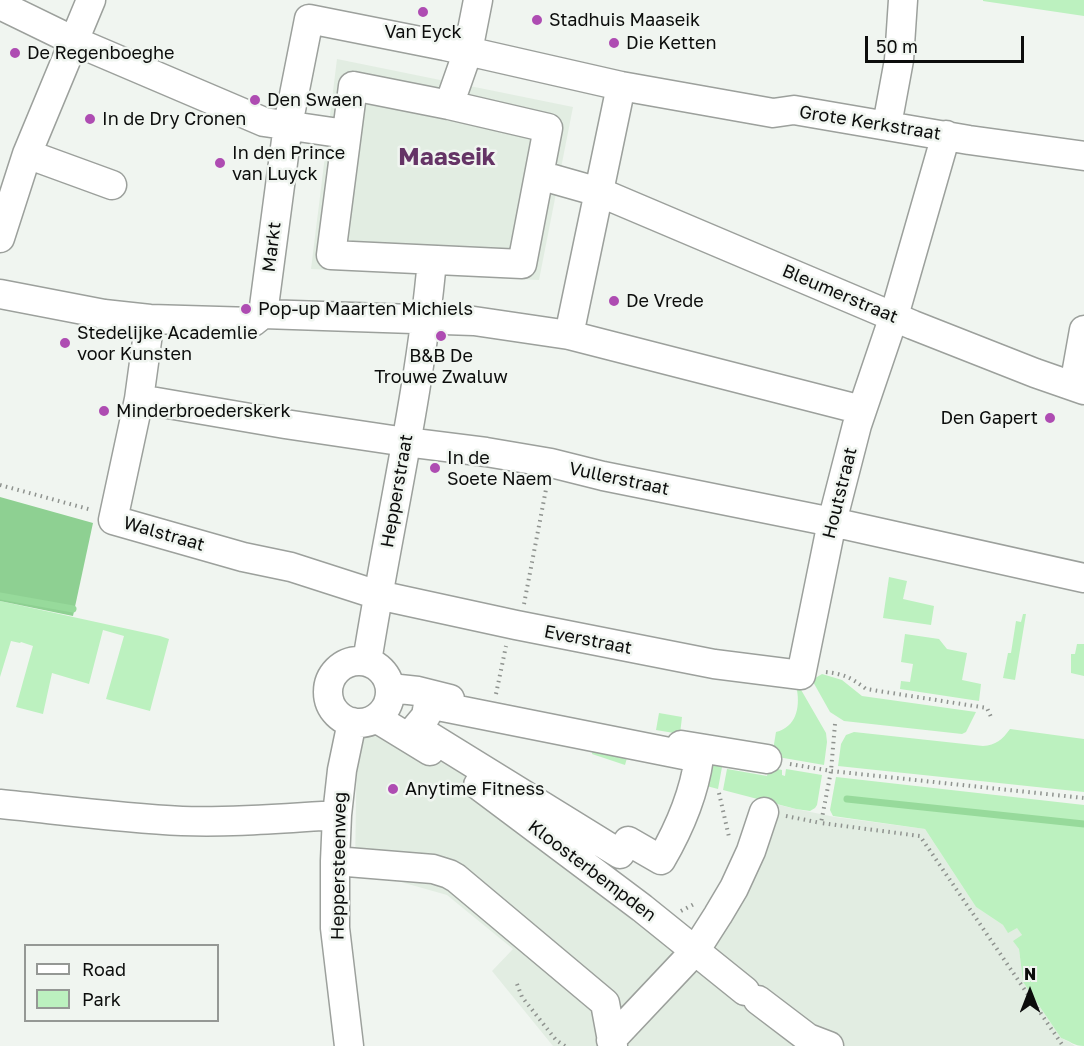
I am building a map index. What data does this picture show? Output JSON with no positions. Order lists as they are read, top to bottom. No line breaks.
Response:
{"streets":{"street":["Grote Kerkstraat","Markt","Bleumerstraat","Vullerstraat","Hepperstraat","Houtstraat","Walstraat","Everstraat","Heppersteenweg","Kloosterbempden"]},"crossings":[["Grote Kerkstraat","Markt"],["Grote Kerkstraat","Houtstraat"],["Bleumerstraat","Houtstraat"],["Vullerstraat","Hepperstraat"],["Vullerstraat","Houtstraat"],["Vullerstraat","Walstraat"],["Hepperstraat","Walstraat"],["Hepperstraat","Everstraat"],["Hepperstraat","Heppersteenweg"],["Hepperstraat","Kloosterbempden"],["Houtstraat","Everstraat"],["Walstraat","Everstraat"],["Heppersteenweg","Kloosterbempden"]],"districts":["Maaseik"],"places":["Van Eyck","Stadhuis Maaseik","Die Ketten","De Regenboeghe","Den Swaen","In de Dry Cronen","In den Prince van Luyck","De Vrede","Pop-up Maarten Michiels","B&B De Trouwe Zwaluw","Stedelijke Academlie voor Kunsten","Minderbroederskerk","Den Gapert","In de Soete Naem","Anytime Fitness"],"legend":["Road","Park"],"scale_bar":"50 m","north":"top"}
